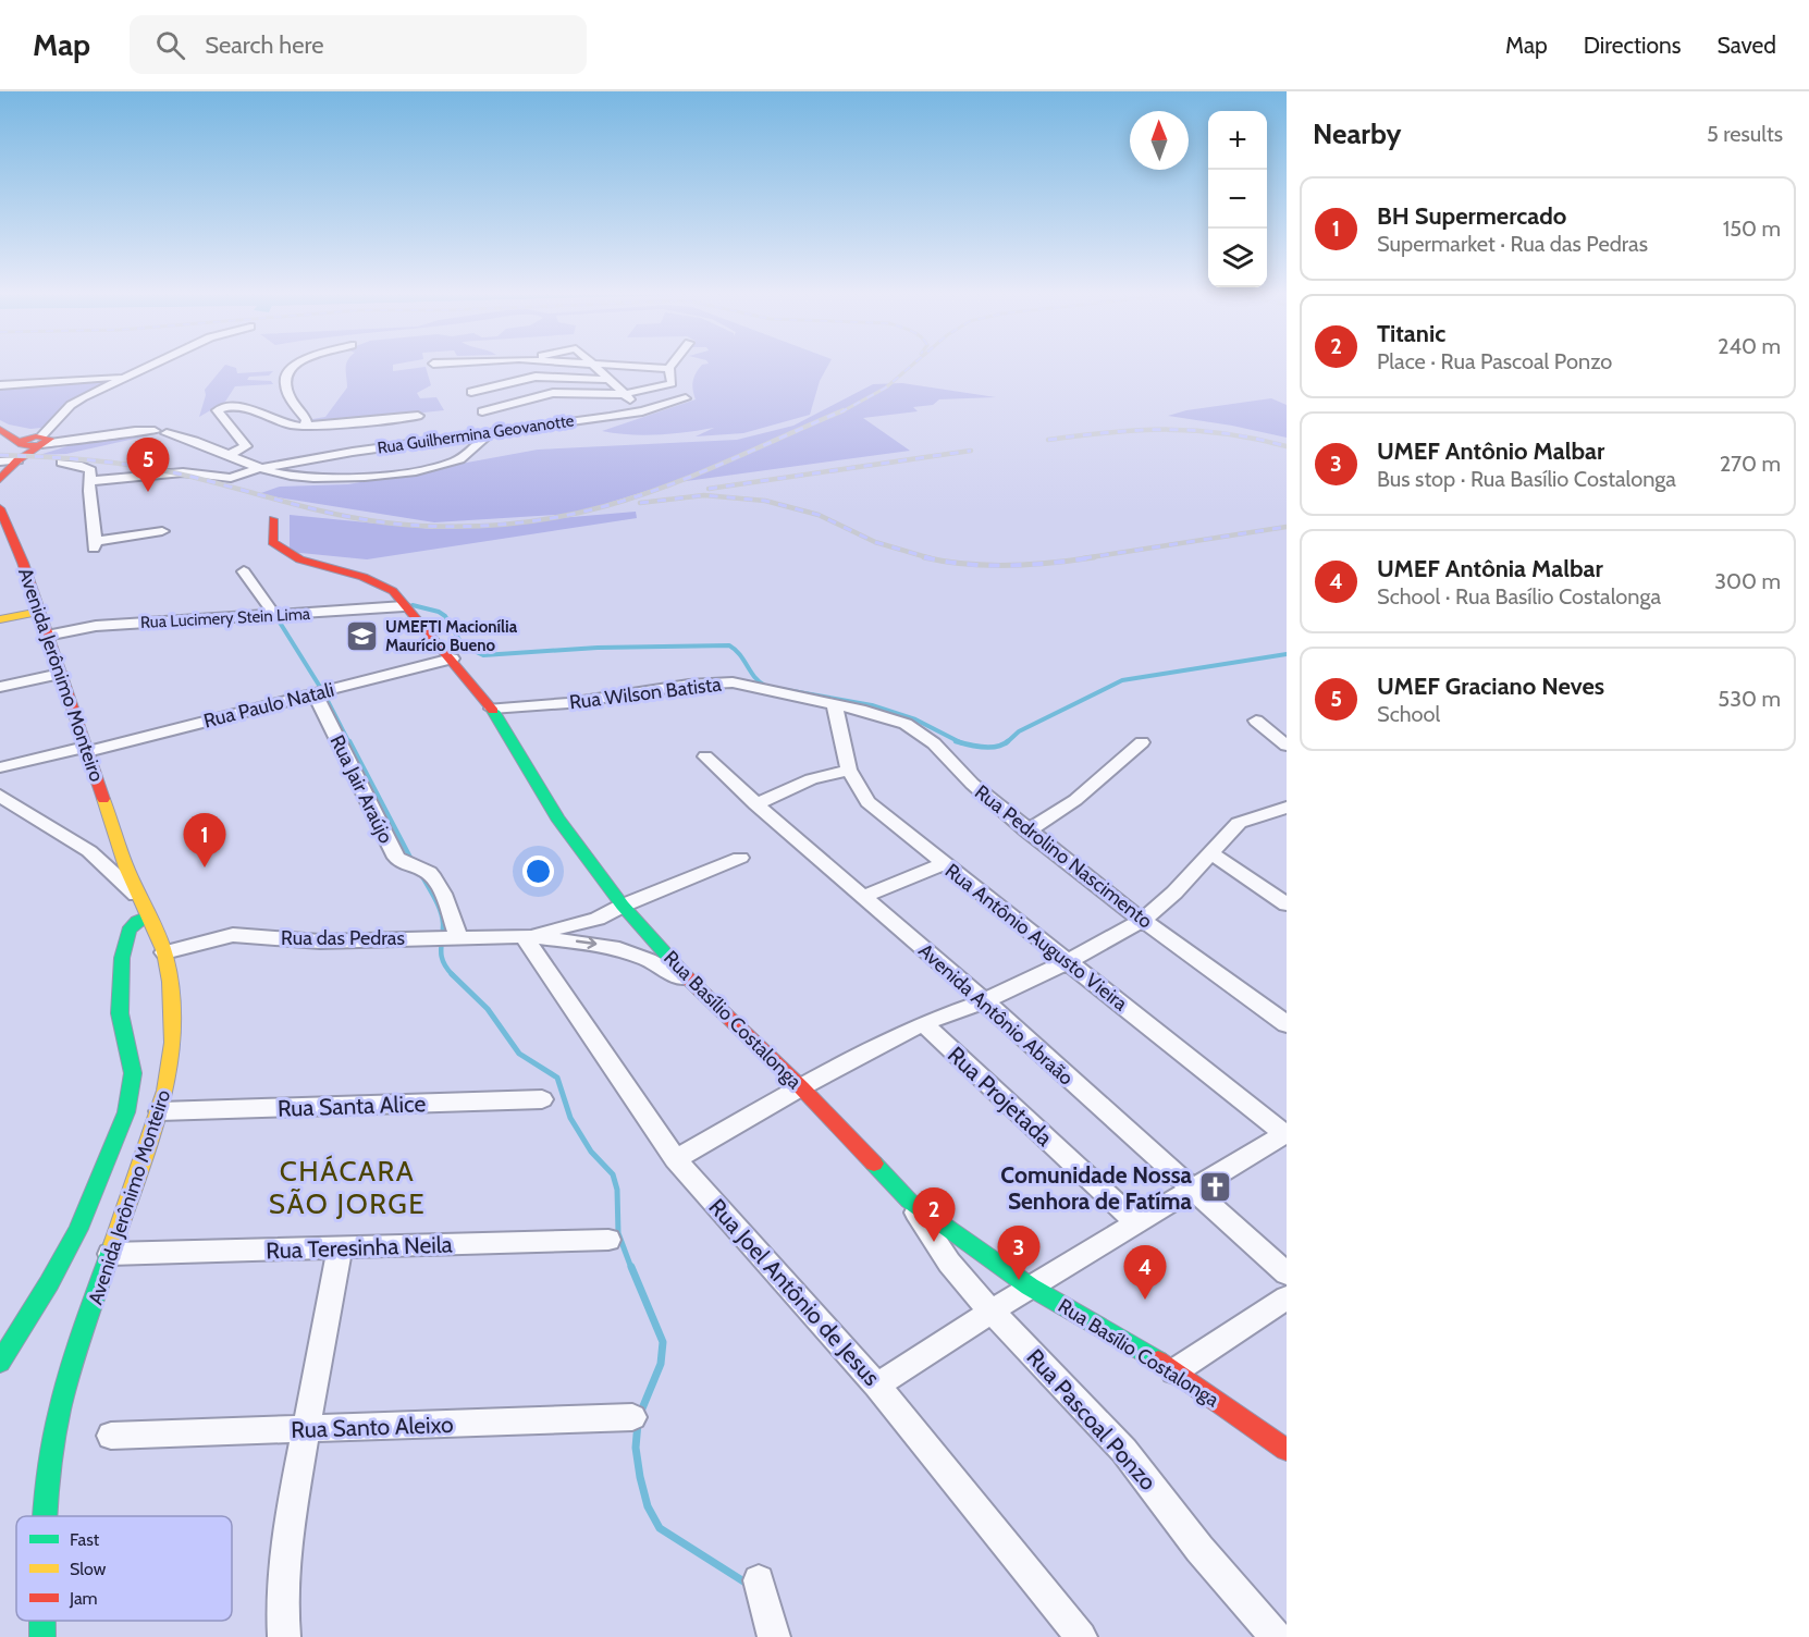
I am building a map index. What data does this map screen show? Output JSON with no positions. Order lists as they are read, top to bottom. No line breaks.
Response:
{"streets":{"street":["Rua Guilhermina Geovanotte","Rua Lucimery Stein Lima","Avenida Jerônimo Monteiro","Rua Wilson Batista","Rua Paulo Natali","Rua Jair Araújo","Rua Pedrolino Nascimento","Rua Antônio Augusto Vieira","Rua das Pedras","Avenida Antônio Abraão","Rua Basílio Costalonga","Rua Projetada","Rua Santa Alice","Rua Teresinha Neila","Rua Joel Antônio de Jesus","Rua Pascoal Ponzo","Rua Santo Aleixo"]},"crossings":[["Rua Lucimery Stein Lima","Avenida Jerônimo Monteiro"],["Rua Lucimery Stein Lima","Rua Basílio Costalonga"],["Avenida Jerônimo Monteiro","Rua Paulo Natali"],["Avenida Jerônimo Monteiro","Rua das Pedras"],["Avenida Jerônimo Monteiro","Rua Santa Alice"],["Avenida Jerônimo Monteiro","Rua Teresinha Neila"],["Rua Wilson Batista","Rua Pedrolino Nascimento"],["Rua Wilson Batista","Rua Antônio Augusto Vieira"],["Rua Wilson Batista","Rua Basílio Costalonga"],["Rua Paulo Natali","Rua Jair Araújo"],["Rua Paulo Natali","Rua Basílio Costalonga"],["Rua Jair Araújo","Rua das Pedras"],["Rua Pedrolino Nascimento","Rua Antônio Augusto Vieira"],["Rua das Pedras","Rua Basílio Costalonga"],["Rua das Pedras","Rua Joel Antônio de Jesus"],["Rua Basílio Costalonga","Rua Pascoal Ponzo"]],"districts":["CHÁCARA SÃO JORGE"],"places":{"school or university":["UMEFTI Macionília Maurício Bueno"],"church":["Comunidade Nossa Senhora de Fatíma"]},"legend":["Fast","Slow","Jam"],"north":"top","page":{"header":"Map","search":"Search here","nav":["Map","Directions","Saved"],"heading":["Nearby","5 results"],"map_buttons":["+","−"],"list":[{"mark":"1","name":"BH Supermercado","note":"Supermarket · Rua das Pedras","value":"150 m"},{"mark":"2","name":"Titanic","note":"Place · Rua Pascoal Ponzo","value":"240 m"},{"mark":"3","name":"UMEF Antônio Malbar","note":"Bus stop · Rua Basílio Costalonga","value":"270 m"},{"mark":"4","name":"UMEF Antônia Malbar","note":"School · Rua Basílio Costalonga","value":"300 m"},{"mark":"5","name":"UMEF Graciano Neves","note":"School","value":"530 m"}],"pins":["5","1","2","3","4"]}}
